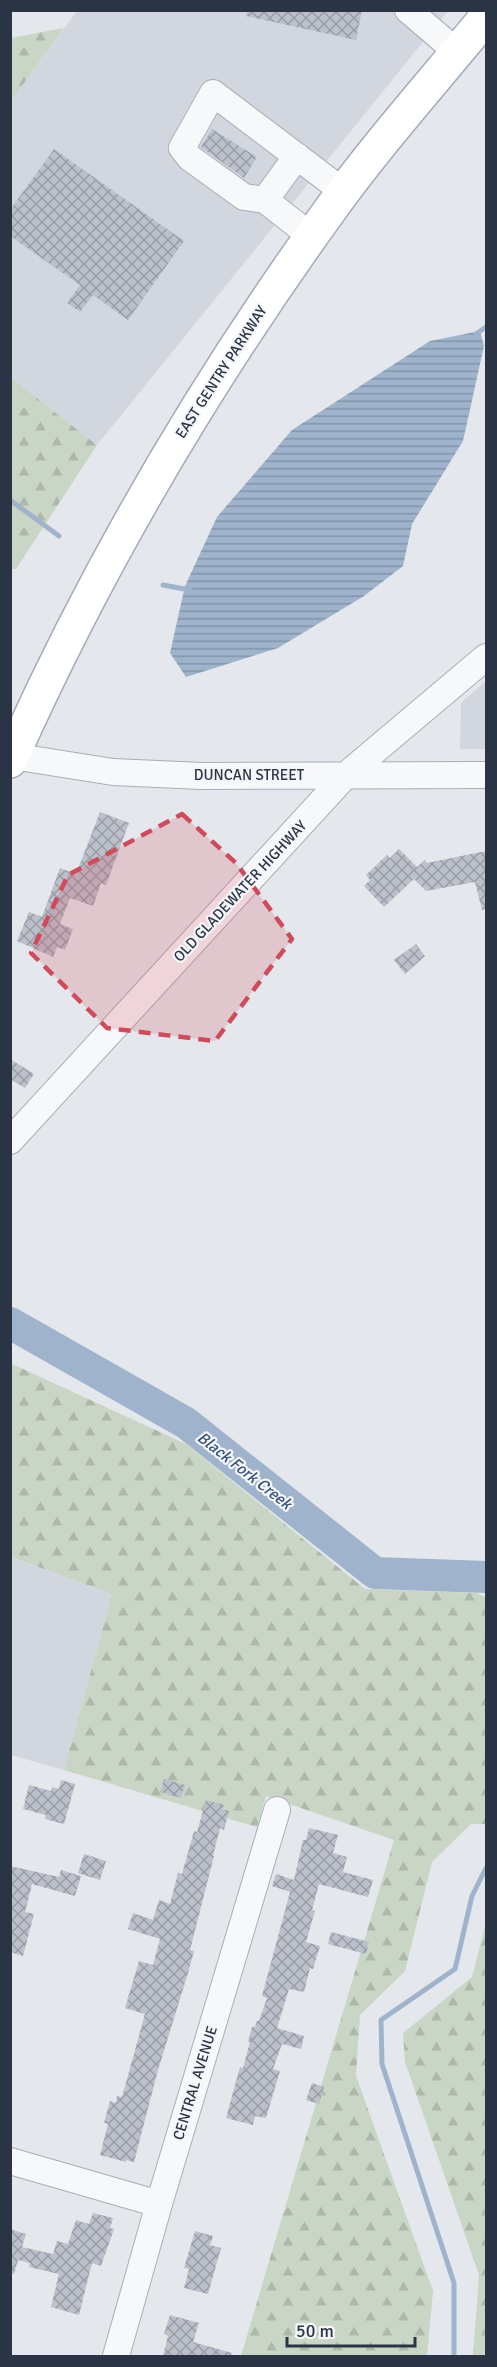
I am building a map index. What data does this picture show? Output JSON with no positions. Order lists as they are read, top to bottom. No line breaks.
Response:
{"streets":{"main road":["EAST GENTRY PARKWAY"],"street":["DUNCAN STREET","OLD GLADEWATER HIGHWAY","CENTRAL AVENUE"]},"crossings":[["EAST GENTRY PARKWAY","DUNCAN STREET"],["DUNCAN STREET","OLD GLADEWATER HIGHWAY"]],"water":["Black Fork Creek"],"scale_bar":"50 m"}
